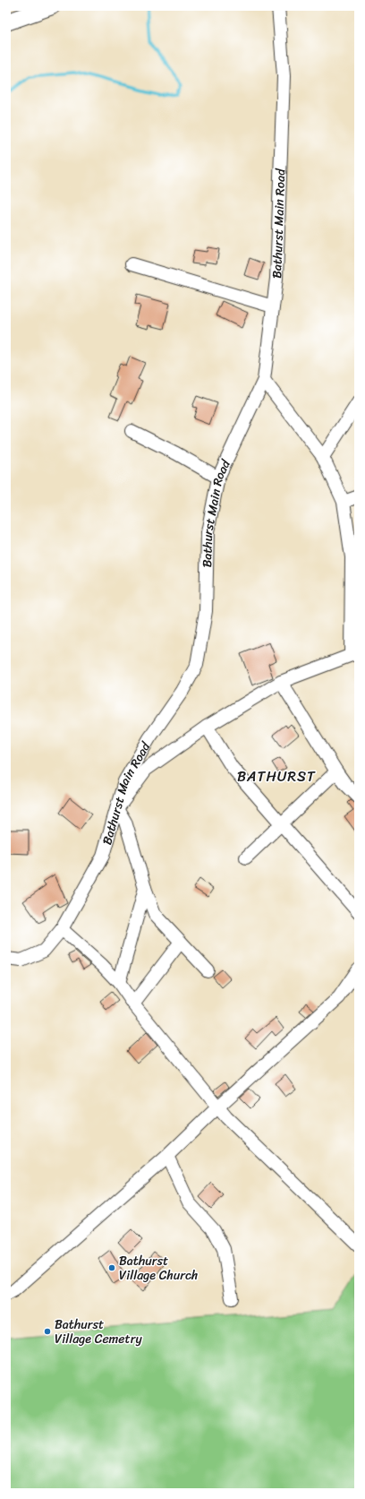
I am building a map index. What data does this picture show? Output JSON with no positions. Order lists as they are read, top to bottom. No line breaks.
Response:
{"streets":{"street":["Bathurst Main Road"]},"districts":["BATHURST"],"places":["Bathurst Village Church","Bathurst Village Cemetry"]}
